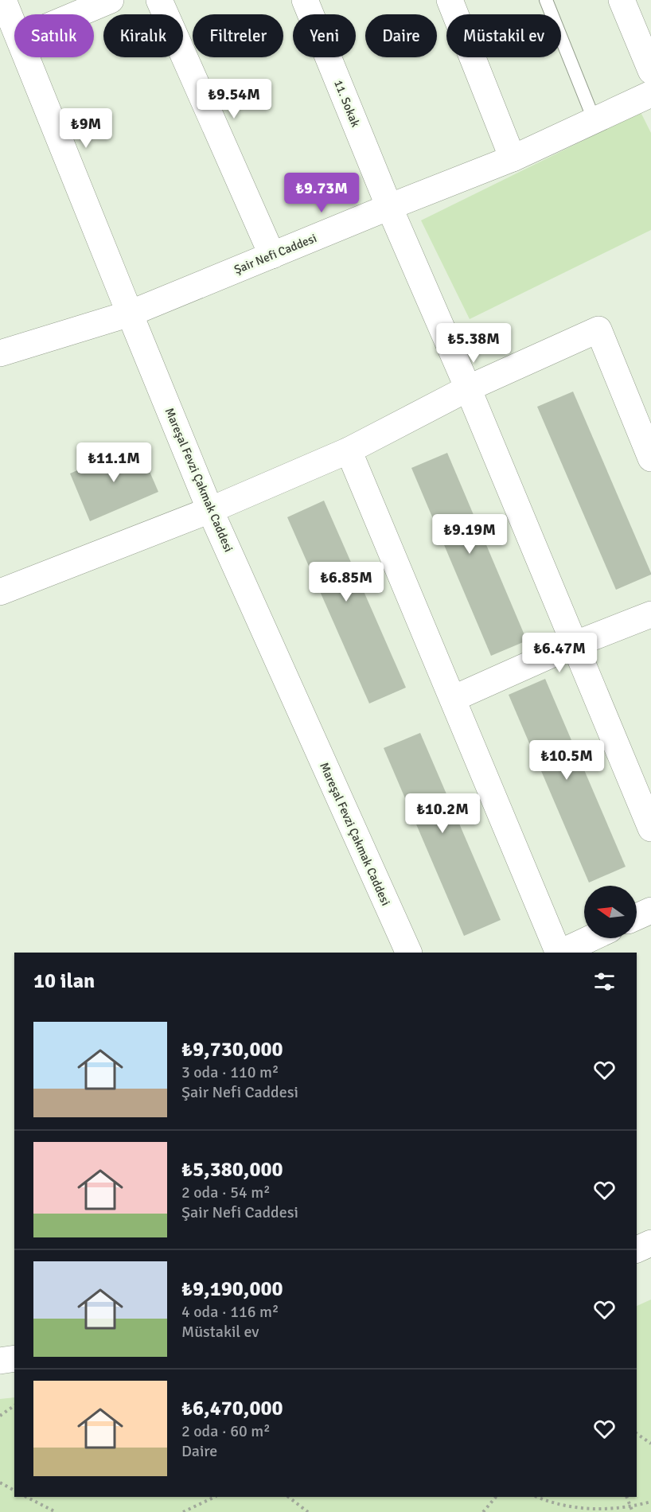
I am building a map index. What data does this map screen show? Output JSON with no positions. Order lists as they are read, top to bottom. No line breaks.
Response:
{"streets":{"street":["11. Sokak","Şair Nefi Caddesi","Mareşal Fevzi Çakmak Caddesi"]},"crossings":[["11. Sokak","Şair Nefi Caddesi"],["Şair Nefi Caddesi","Mareşal Fevzi Çakmak Caddesi"]],"north":"left","page":{"chip":["Satılık","Kiralık","Filtreler","Yeni","Daire","Müstakil ev"],"price":["₺9.54M","₺9M","₺9.73M","₺5.38M","₺11.1M","₺9.19M","₺6.85M","₺6.47M","₺10.5M","₺10.2M"],"heading":"10 ilan","list":[{"name":"₺9,730,000","note":"3 oda · 110 m² · Şair Nefi Caddesi"},{"name":"₺5,380,000","note":"2 oda · 54 m² · Şair Nefi Caddesi"},{"name":"₺9,190,000","note":"4 oda · 116 m² · Müstakil ev"},{"name":"₺6,470,000","note":"2 oda · 60 m² · Daire"}]}}
